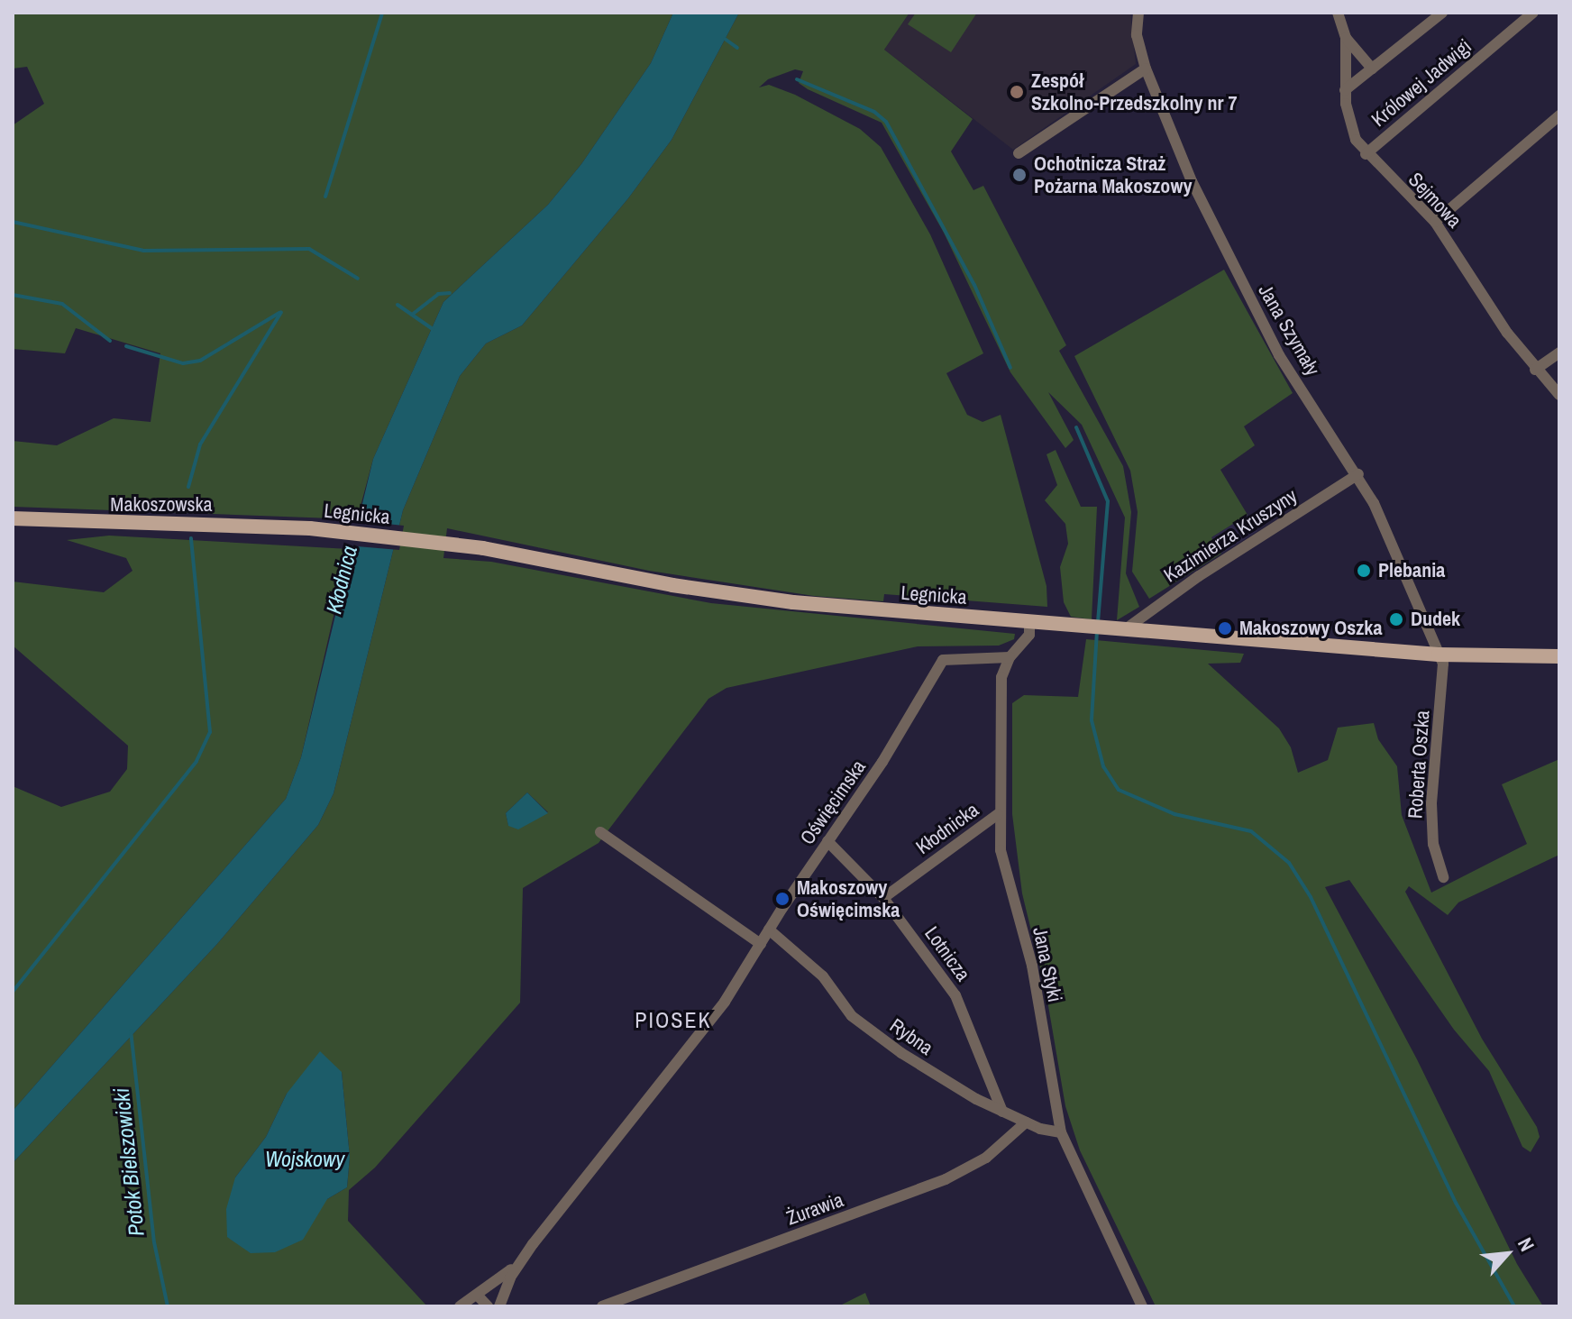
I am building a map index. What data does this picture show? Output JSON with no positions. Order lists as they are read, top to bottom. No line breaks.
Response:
{"streets":{"main road":["Makoszowska","Legnicka"],"street":["Królowej Jadwigi","Sejmowa","Jana Szymały","Kazimierza Kruszyny","Roberta Oszka","Oświęcimska","Kłodnicka","Lotnicza","Jana Styki","Rybna","Żurawia"]},"crossings":[["Królowej Jadwigi","Sejmowa"],["Jana Szymały","Legnicka"],["Jana Szymały","Kazimierza Kruszyny"],["Jana Szymały","Roberta Oszka"],["Makoszowska","Legnicka"],["Legnicka","Kazimierza Kruszyny"],["Legnicka","Roberta Oszka"],["Legnicka","Jana Styki"],["Oświęcimska","Lotnicza"],["Oświęcimska","Jana Styki"],["Oświęcimska","Rybna"],["Kłodnicka","Lotnicza"],["Kłodnicka","Jana Styki"],["Lotnicza","Rybna"],["Jana Styki","Rybna"],["Rybna","Żurawia"]],"districts":["PIOSEK"],"water":["Kłodnica","Wojskowy","Potok Bielszowicki"],"places":["Zespół Szkolno-Przedszkolny nr 7","Ochotnicza Straż Pożarna Makoszowy","Plebania","Dudek","Makoszowy Oszka","Makoszowy Oświęcimska"],"north":"top right"}
